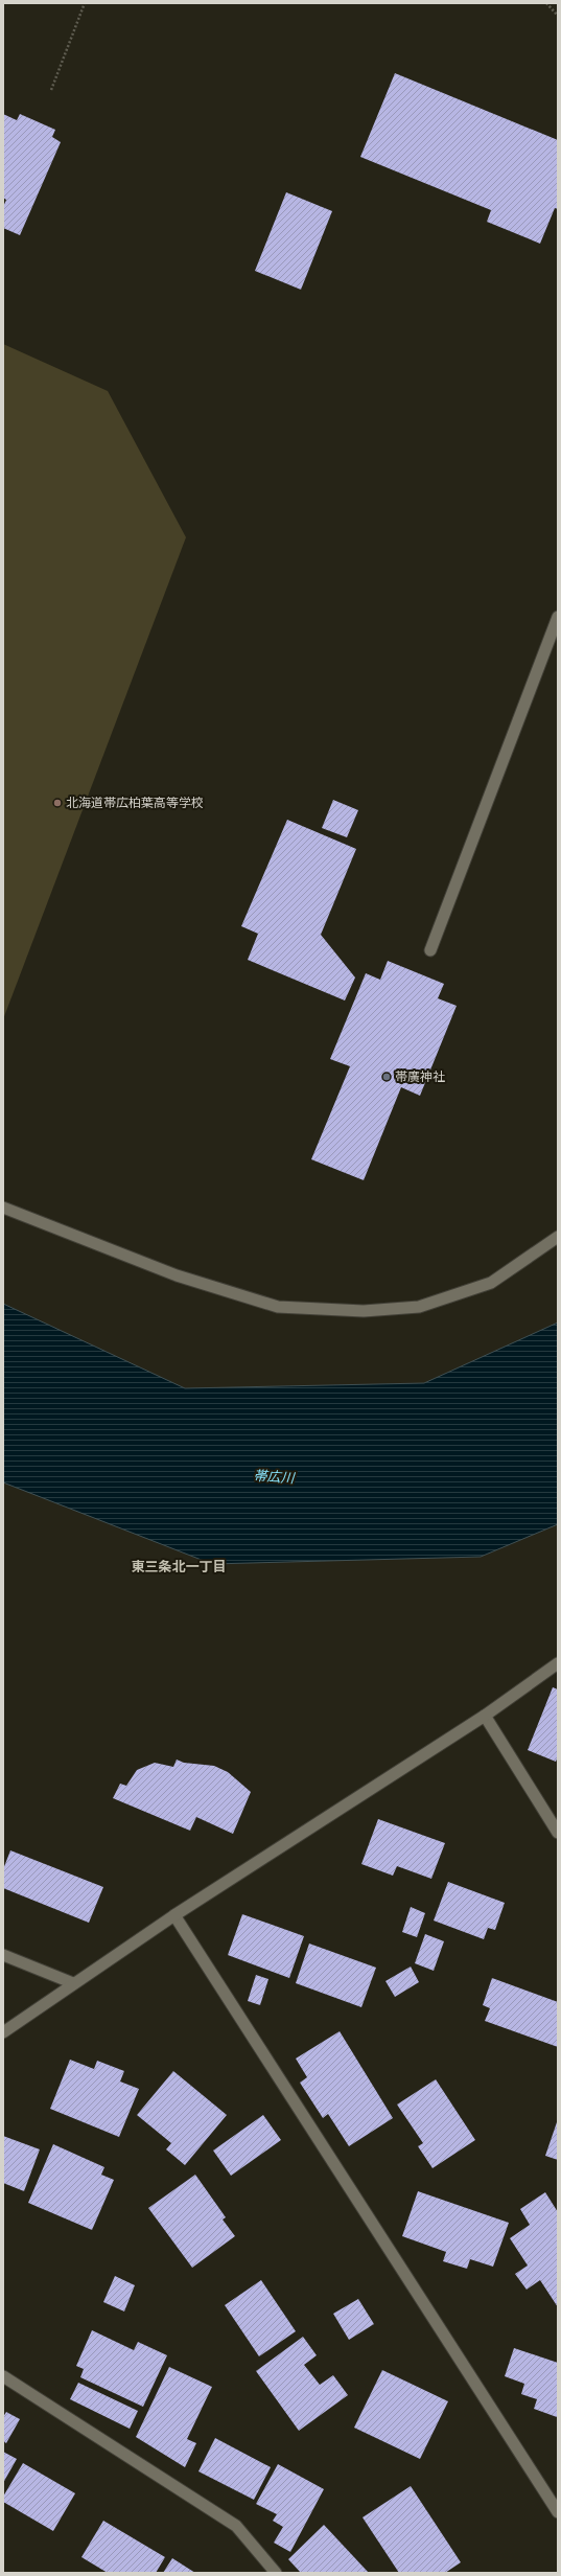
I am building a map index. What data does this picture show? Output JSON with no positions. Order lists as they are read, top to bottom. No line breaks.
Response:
{"districts":["東三条北一丁目"],"water":["帯広川"],"places":["北海道帯広柏葉高等学校","帯廣神社"]}
